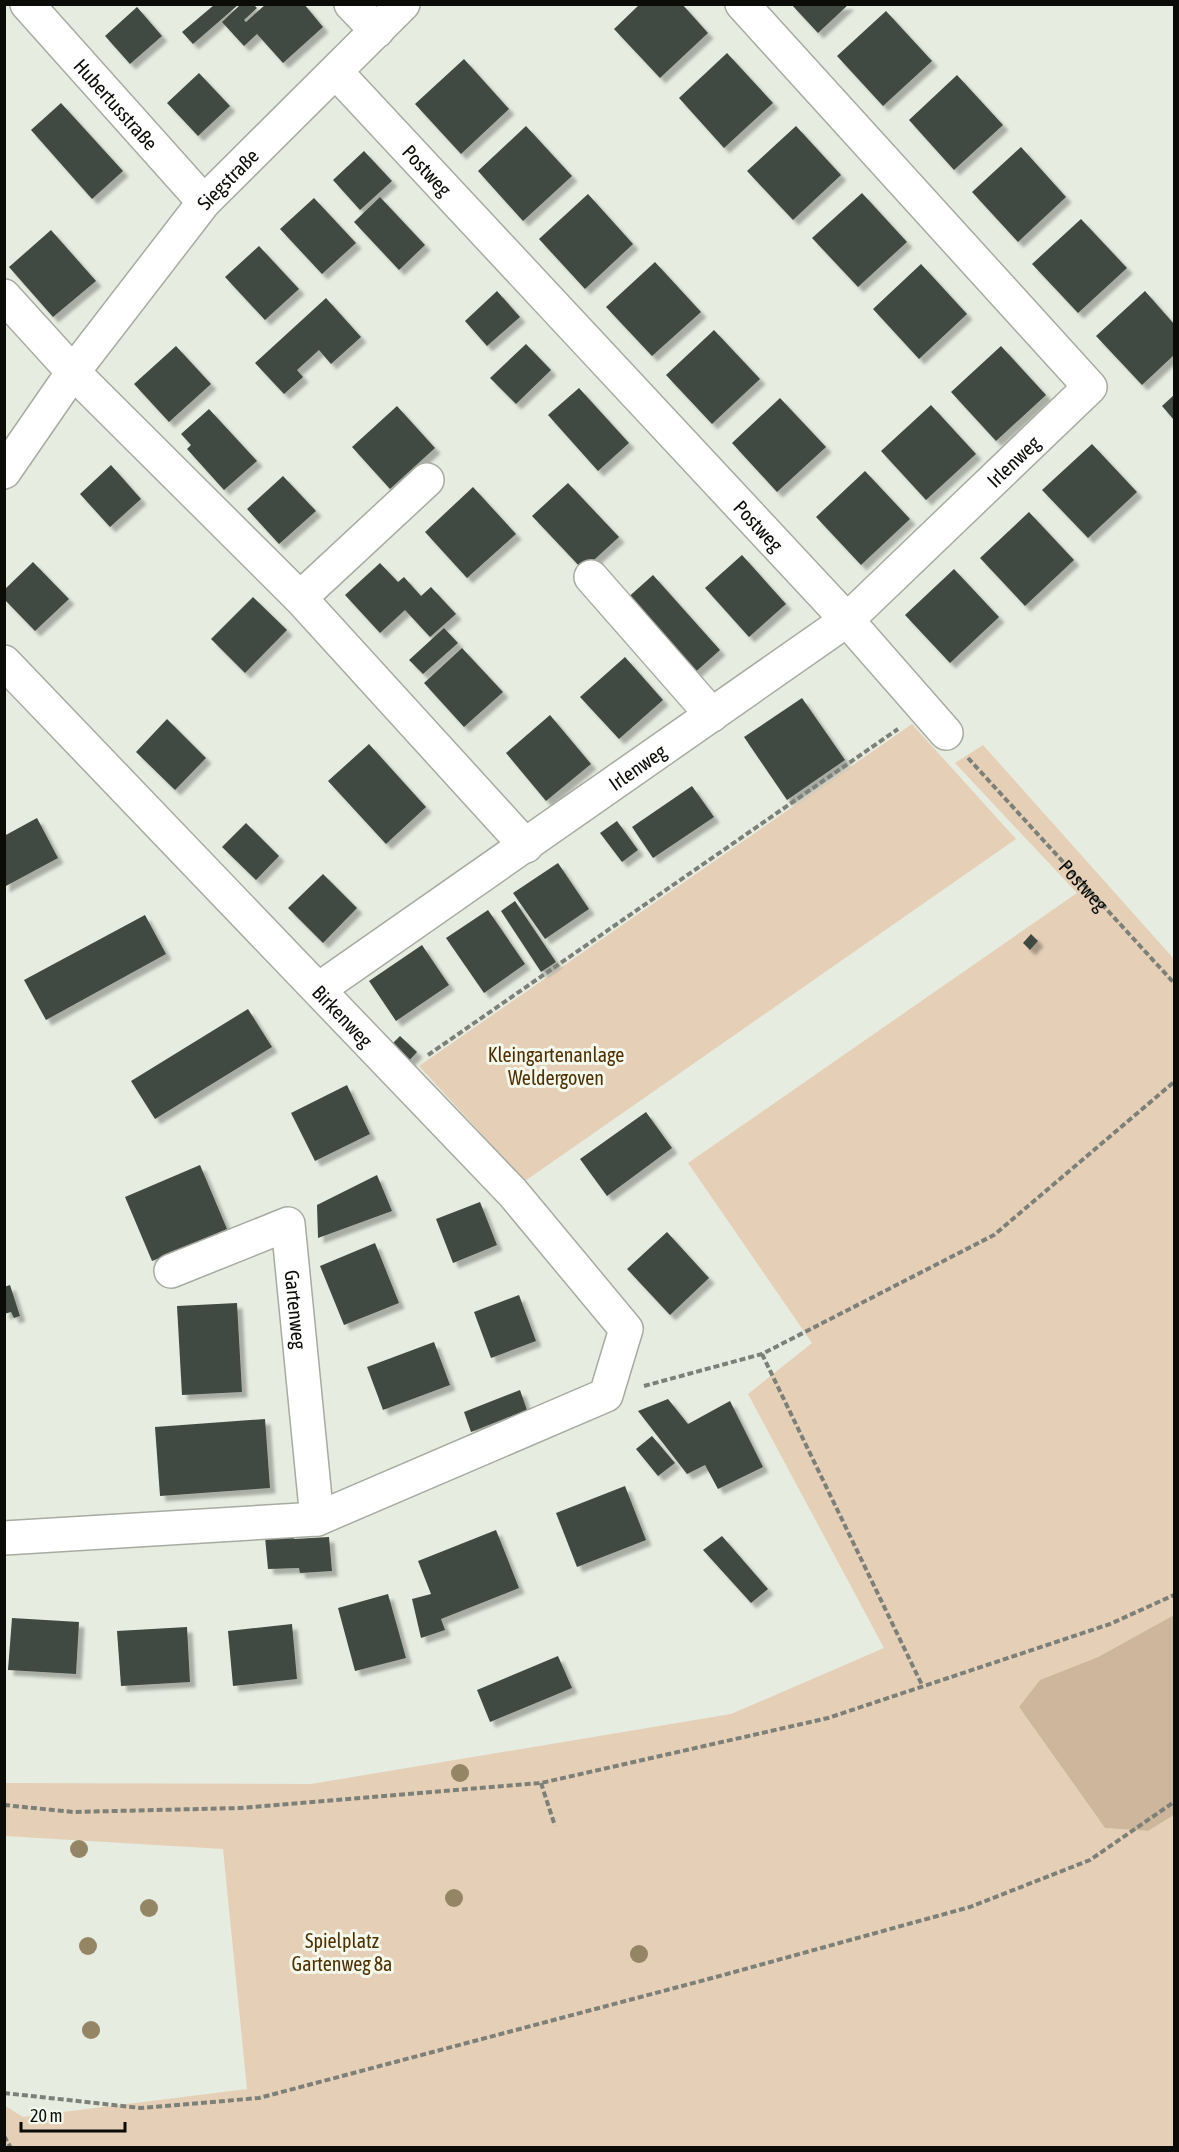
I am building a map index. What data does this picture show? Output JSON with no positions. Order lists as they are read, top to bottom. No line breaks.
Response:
{"streets":{"street":["Hubertusstraße","Postweg","Siegstraße","Irlenweg","Birkenweg","Gartenweg"]},"crossings":[["Hubertusstraße","Siegstraße"],["Postweg","Siegstraße"],["Postweg","Irlenweg"],["Irlenweg","Birkenweg"]],"parks":["Kleingartenanlage Weldergoven","Spielplatz Gartenweg 8a"],"scale_bar":"20 m"}
